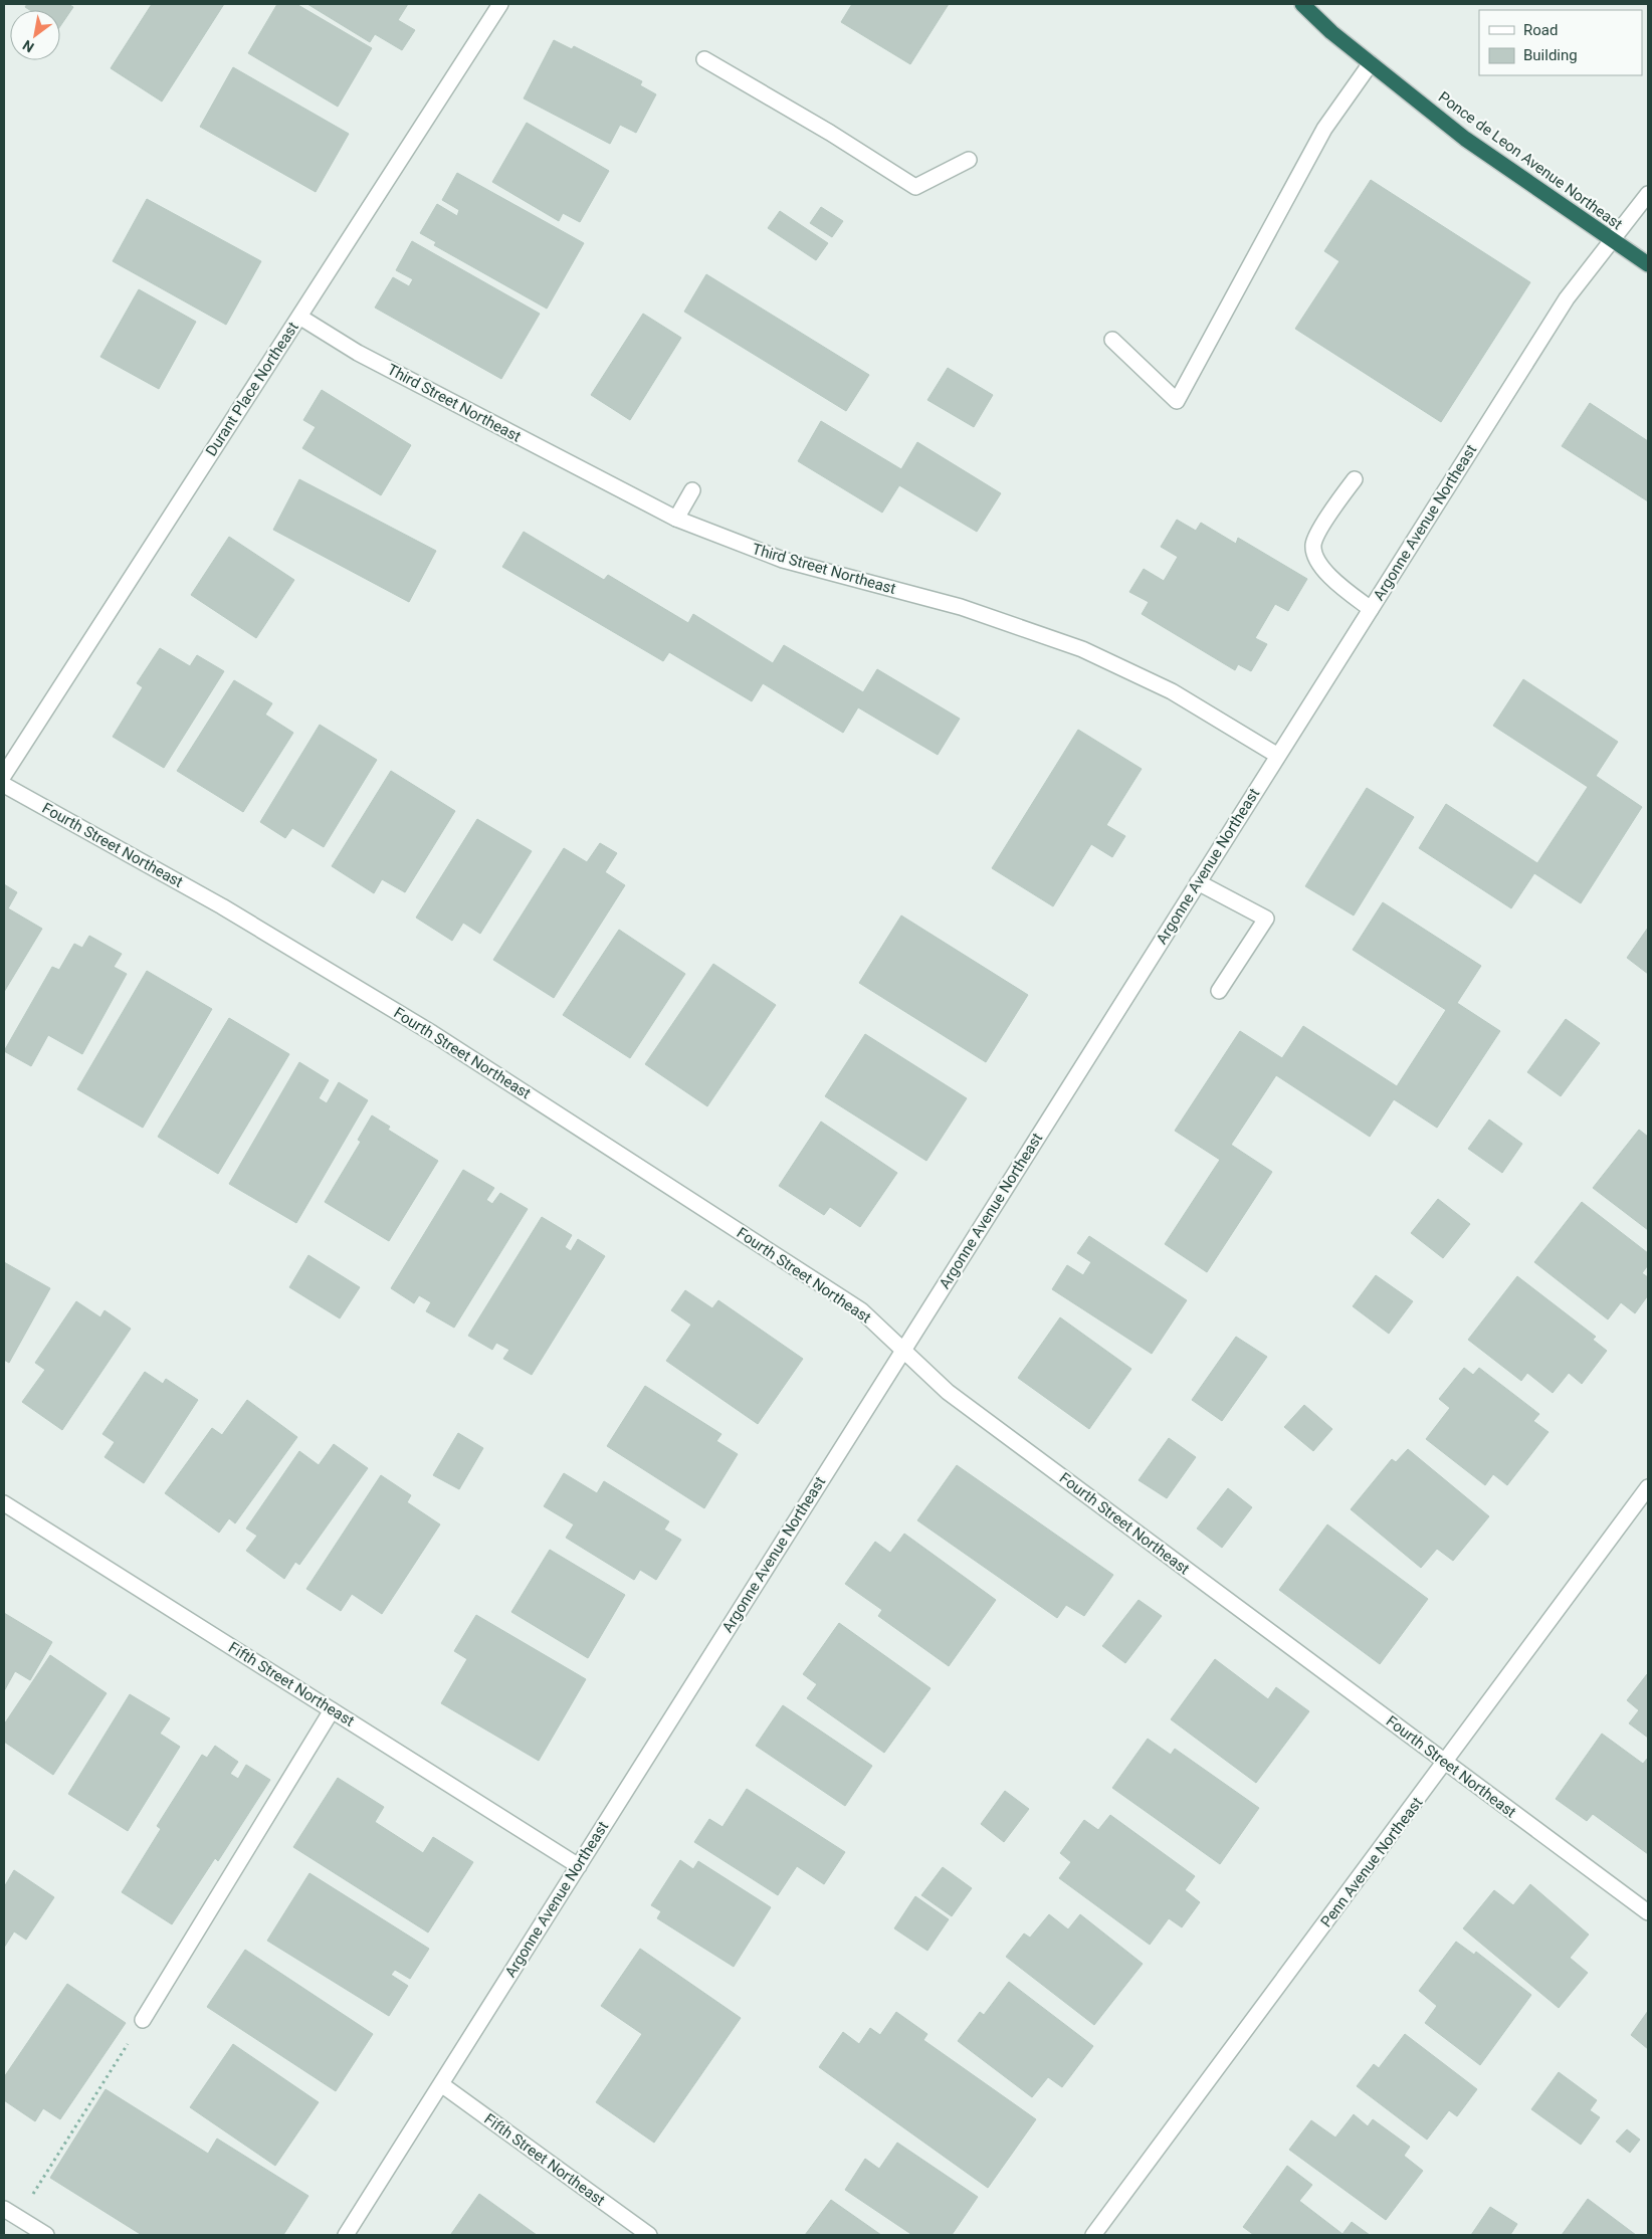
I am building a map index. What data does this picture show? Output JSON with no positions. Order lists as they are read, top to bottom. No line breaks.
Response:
{"streets":{"highway":["Ponce de Leon Avenue Northeast"],"street":["Durant Place Northeast","Third Street Northeast","Argonne Avenue Northeast","Fourth Street Northeast","Fifth Street Northeast","Penn Avenue Northeast"]},"crossings":[["Ponce de Leon Avenue Northeast","Argonne Avenue Northeast"],["Durant Place Northeast","Third Street Northeast"],["Third Street Northeast","Argonne Avenue Northeast"],["Argonne Avenue Northeast","Fourth Street Northeast"],["Argonne Avenue Northeast","Fifth Street Northeast"],["Fourth Street Northeast","Penn Avenue Northeast"]],"legend":["Road","Building"],"north":"bottom left"}
